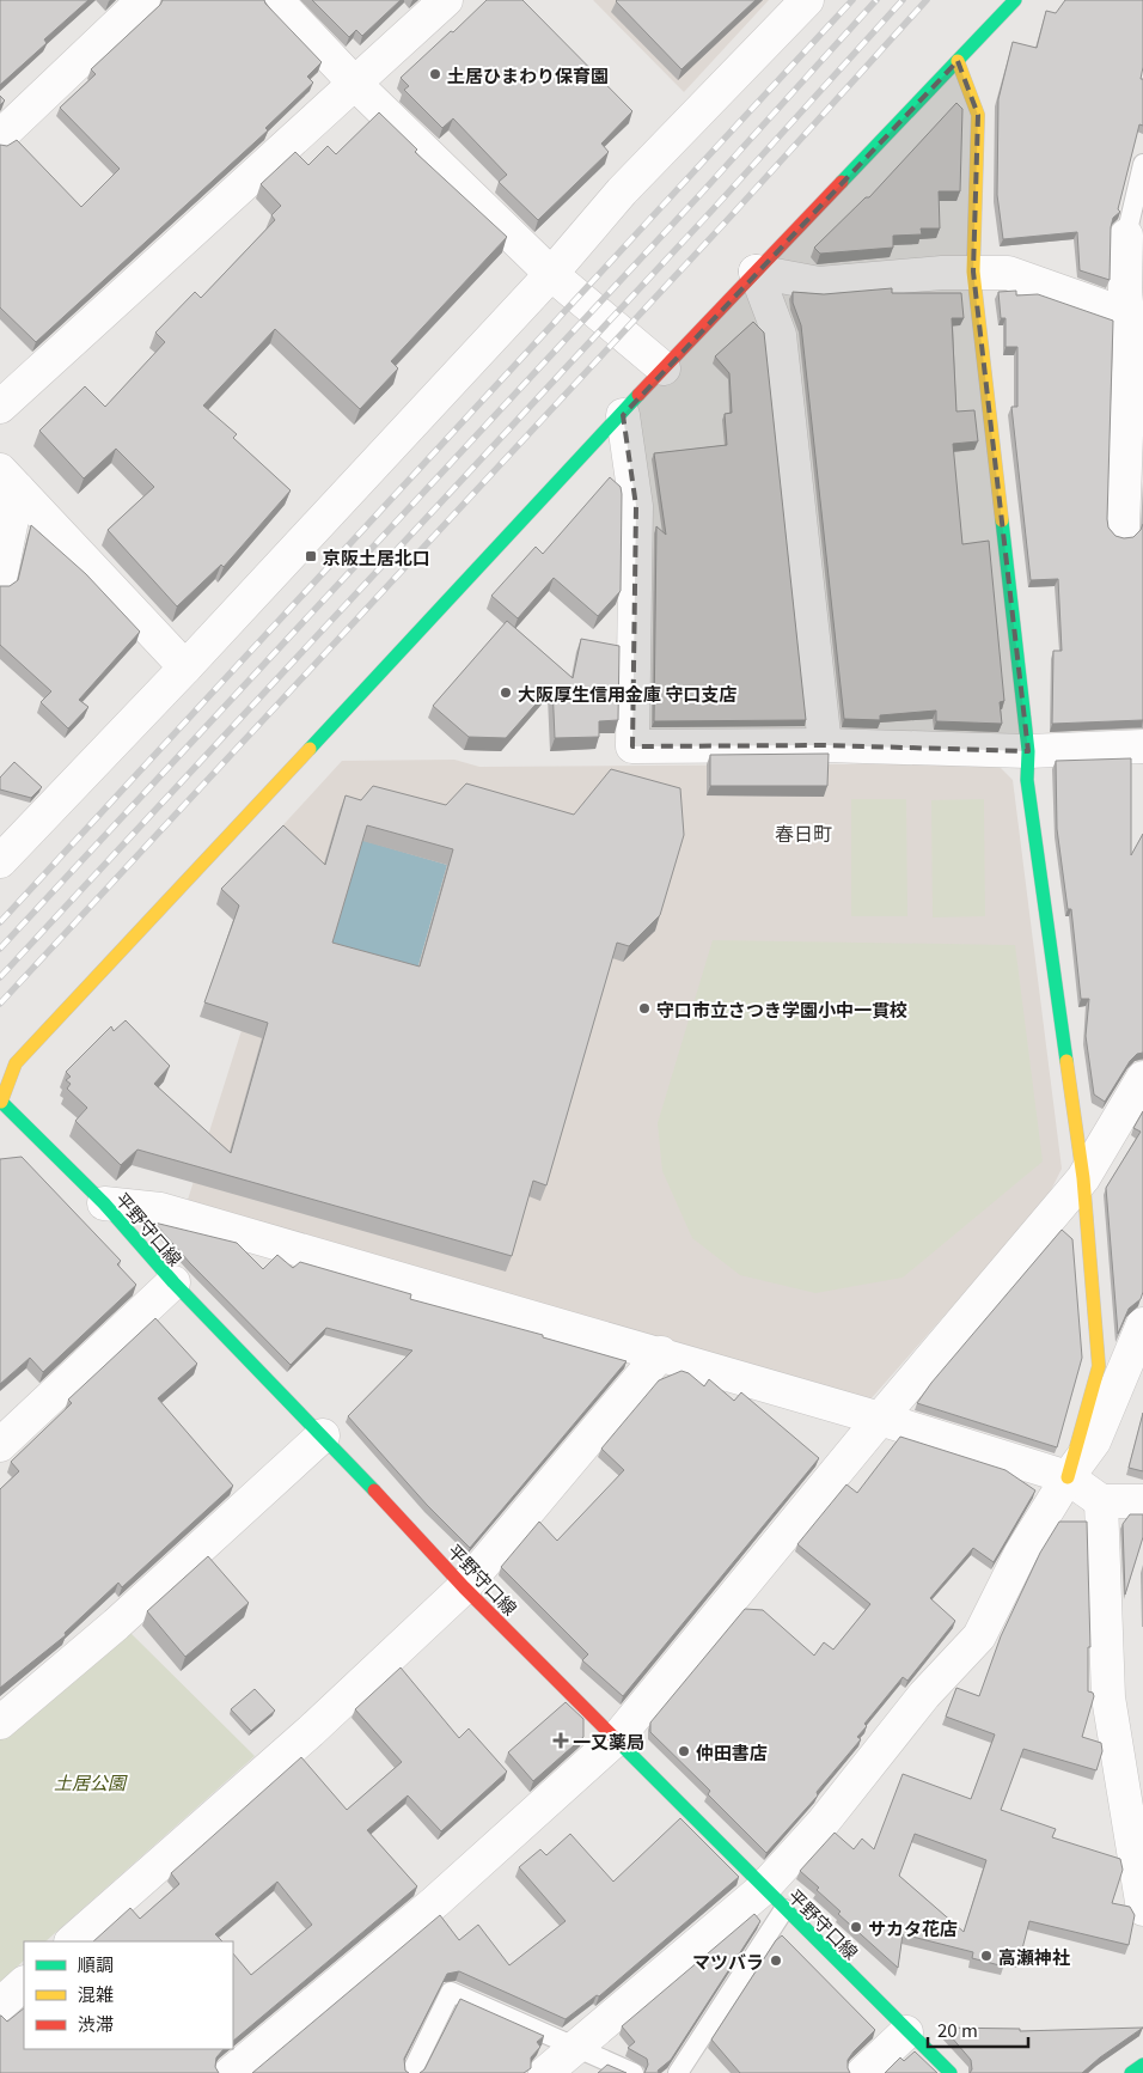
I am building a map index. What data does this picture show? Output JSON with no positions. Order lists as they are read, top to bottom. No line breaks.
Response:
{"streets":{"street":["平野守口線"]},"districts":["春日町"],"parks":["土居公園"],"places":{"other":["土居ひまわり保育園","大阪厚生信用金庫 守口支店","守口市立さつき学園小中一貫校","仲田書店","サカタ花店","高瀬神社","マツバラ"],"transit":["京阪土居北口"],"health":["一又薬局"]},"legend":["順調","混雑","渋滞"],"scale_bar":"20 m"}
